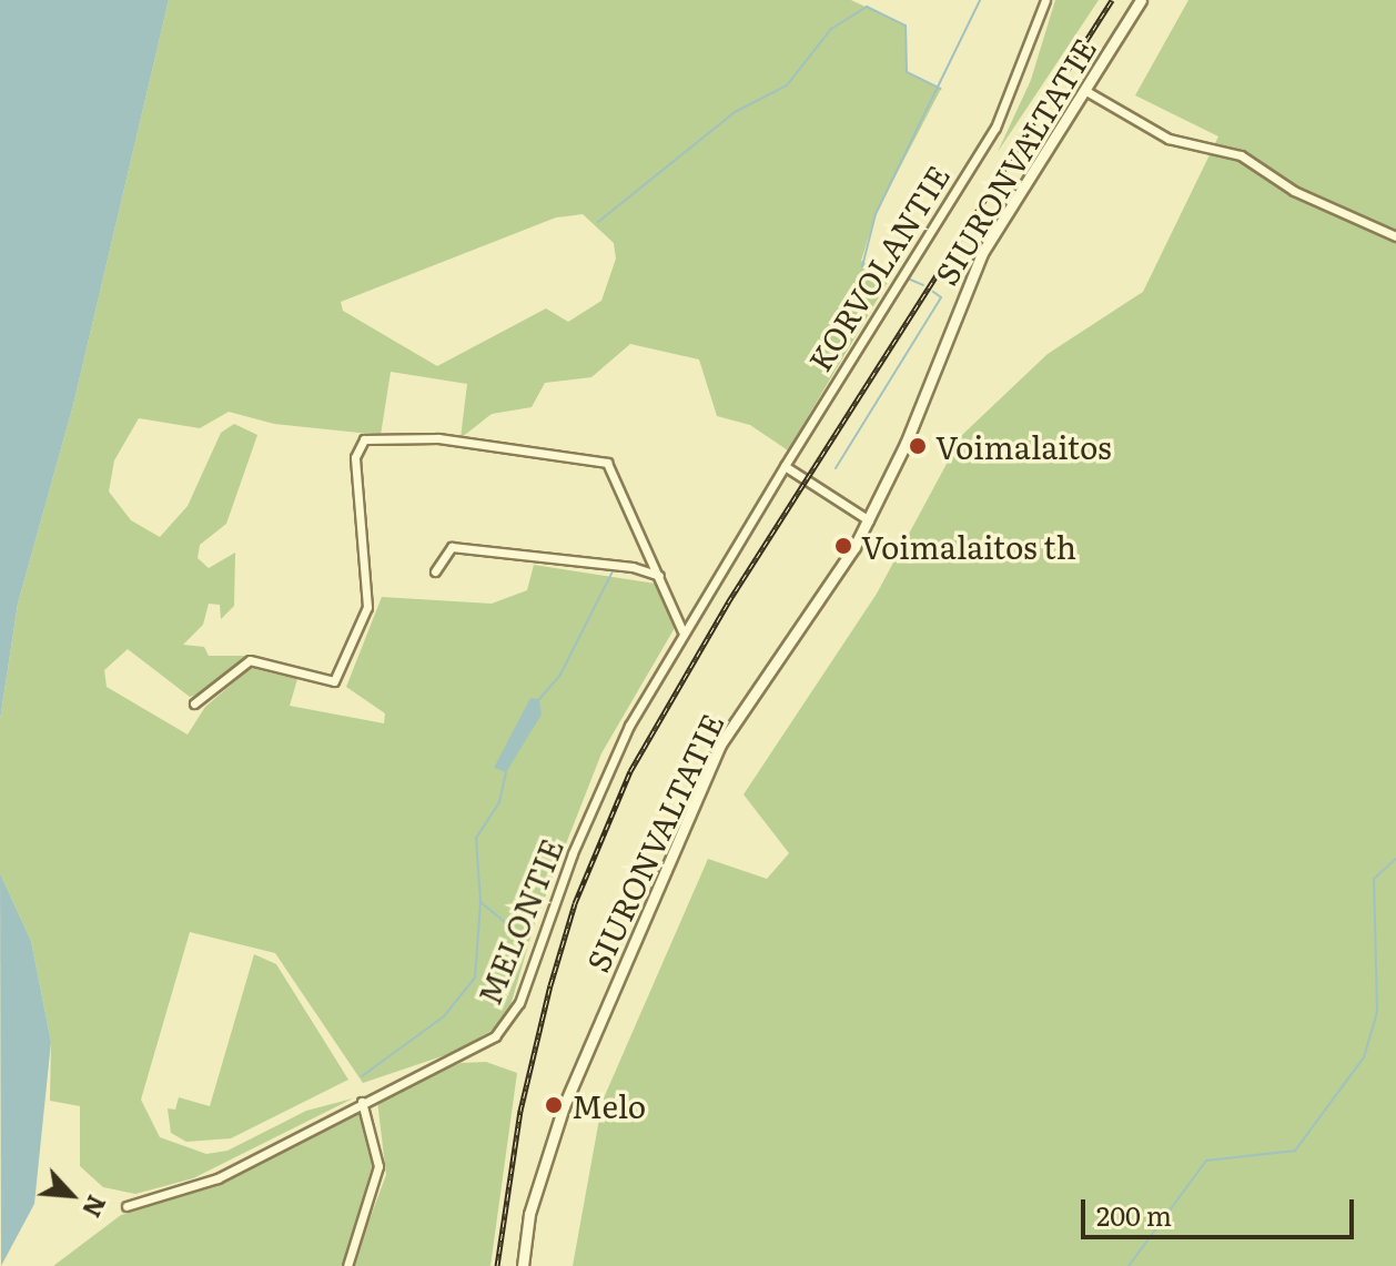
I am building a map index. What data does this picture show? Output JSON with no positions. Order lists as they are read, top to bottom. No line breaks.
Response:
{"streets":{"street":["SIURONVALTATIE","KORVOLANTIE","MELONTIE"]},"crossings":[["KORVOLANTIE","MELONTIE"]],"places":["Voimalaitos","Voimalaitos th","Melo"],"scale_bar":"200 m","north":"bottom right"}
